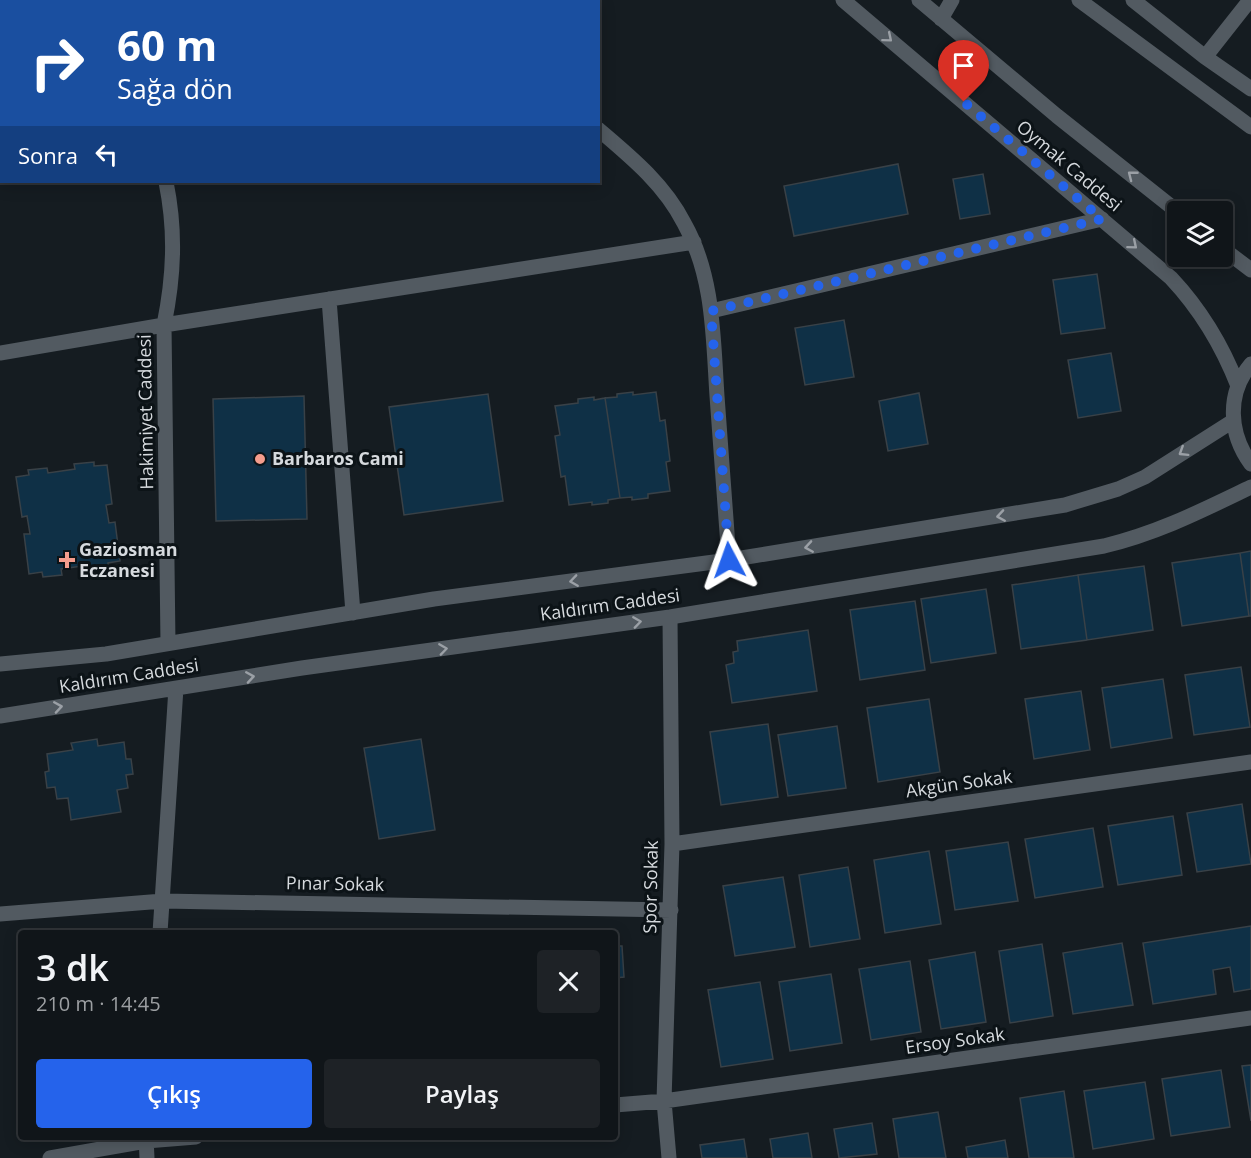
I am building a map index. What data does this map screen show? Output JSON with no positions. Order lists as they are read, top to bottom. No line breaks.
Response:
{"streets":{"street":["Oymak Caddesi","Hakimiyet Caddesi","Kaldırım Caddesi","Akgün Sokak","Pınar Sokak","Spor Sokak","Ersoy Sokak"]},"crossings":[["Hakimiyet Caddesi","Kaldırım Caddesi"],["Kaldırım Caddesi","Spor Sokak"],["Akgün Sokak","Spor Sokak"],["Pınar Sokak","Spor Sokak"],["Spor Sokak","Ersoy Sokak"]],"places":{"other":["Barbaros Cami"],"health":["Gaziosman Eczanesi"]},"page":{"turn":["60 m","Sağa dön"],"then":"Sonra","heading":["3 dk","210 m · 14:45"],"buttons":["Çıkış","Paylaş"]}}
